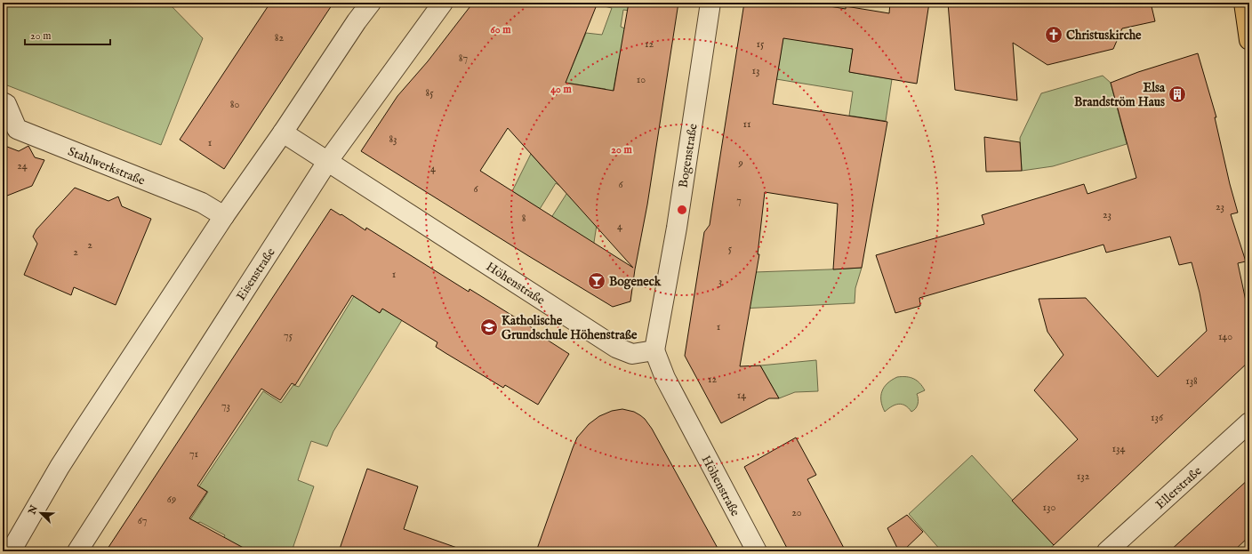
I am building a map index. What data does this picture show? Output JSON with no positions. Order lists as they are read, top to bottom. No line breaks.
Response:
{"streets":{"street":["Bogenstraße","Stahlwerkstraße","Eisenstraße","Höhenstraße","Ellerstraße"]},"crossings":[["Bogenstraße","Höhenstraße"],["Eisenstraße","Höhenstraße"]],"places":{"church":["Christuskirche"],"building":["Elsa Brandström Haus"],"bar":["Bogeneck"],"school or university":["Katholische Grundschule Höhenstraße"]},"house_numbers":["82","12","15","87","13","10","85","80","11","83","1","9","24","4","6","6","7","23","23","8","4","2","5","2","1","3","1","75","140","12","138","14","73","136","134","71","132","69","130","20","67"],"scale_bar":"20 m","north":"top left","rings":["60 m","40 m","20 m"]}
